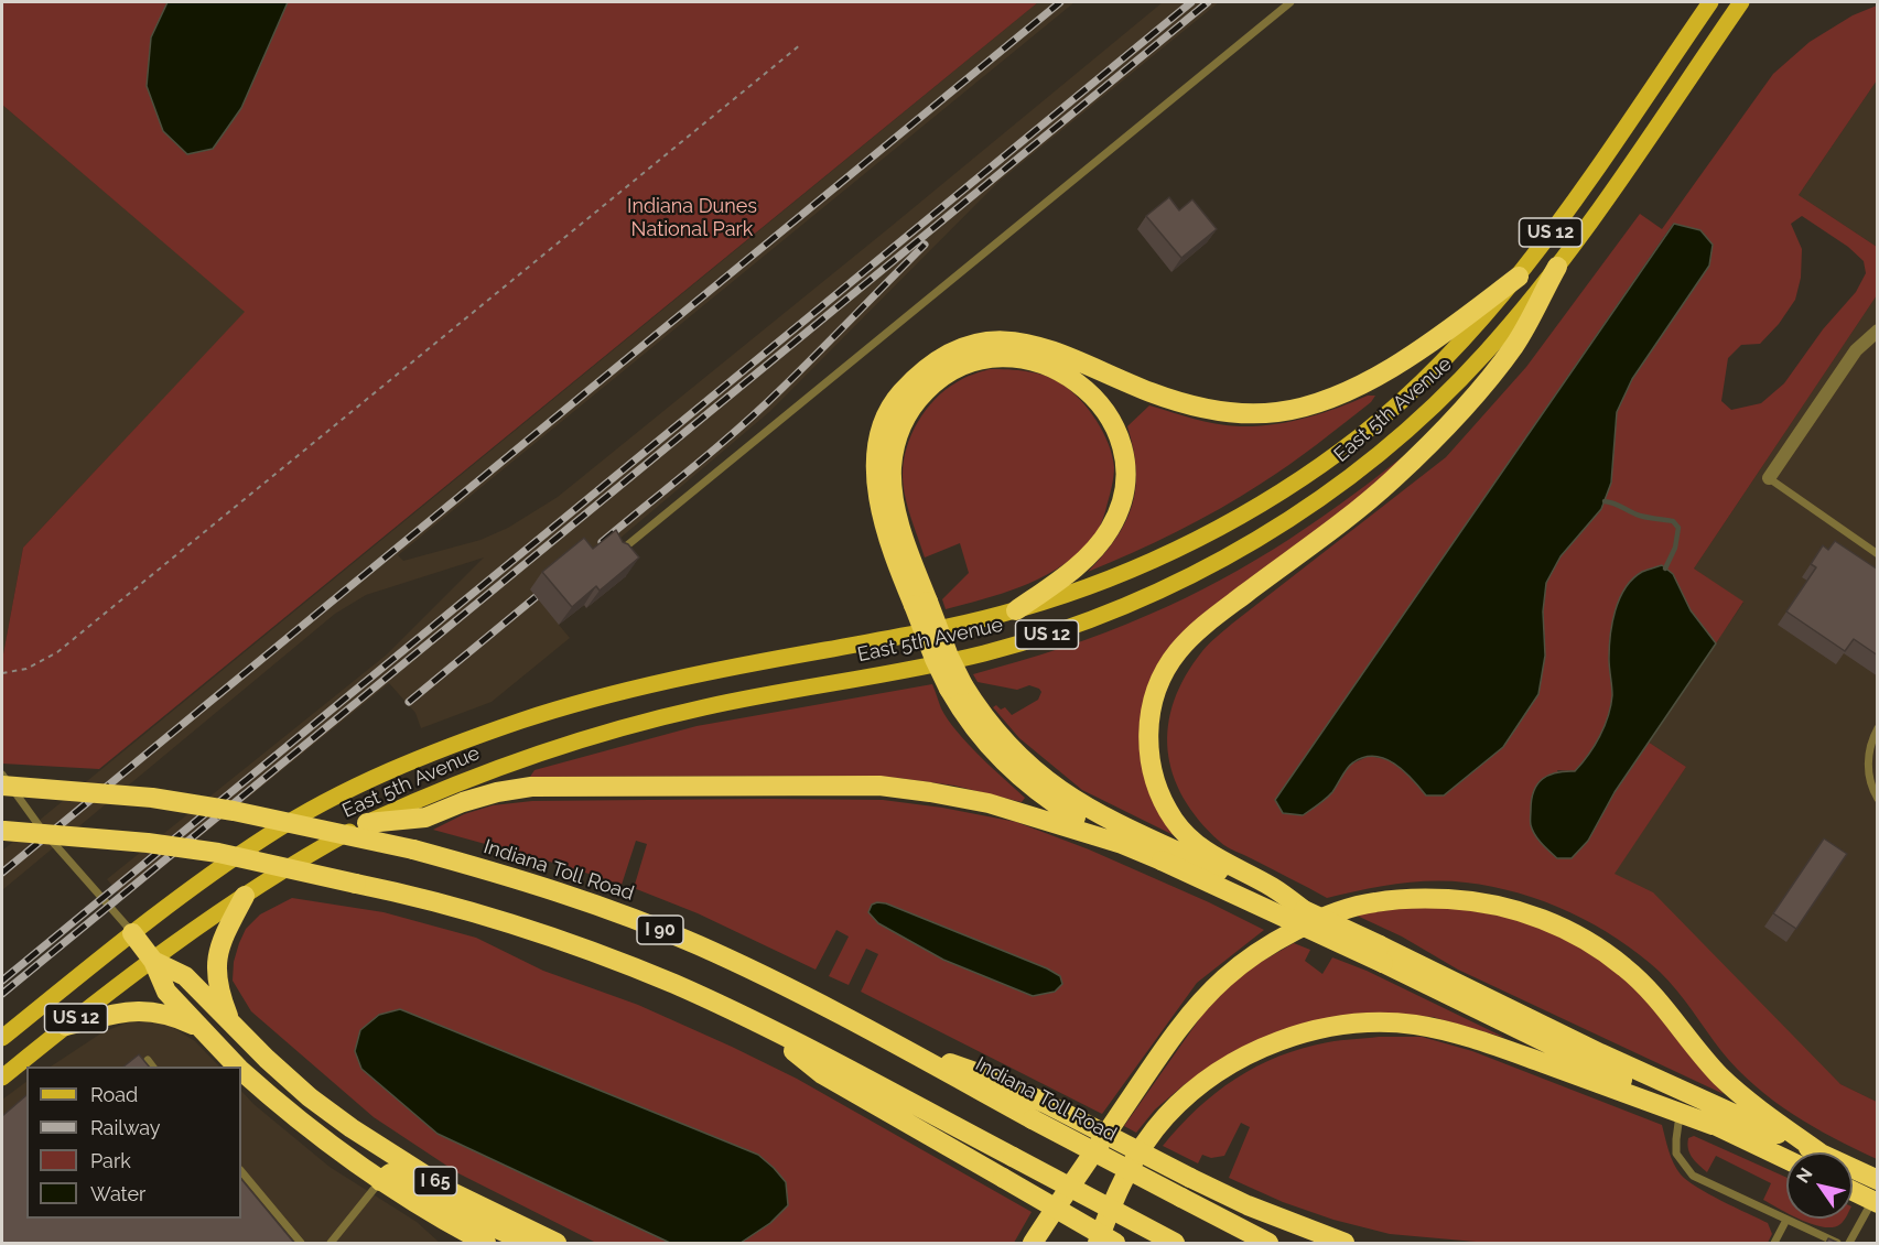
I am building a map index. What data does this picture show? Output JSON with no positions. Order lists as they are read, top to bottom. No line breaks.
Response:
{"streets":{"highway":["Indiana Toll Road","I 90","I 65"],"main road":["US 12","East 5th Avenue"]},"crossings":[["East 5th Avenue","I 65"]],"parks":["Indiana Dunes National Park"],"legend":["Road","Railway","Park","Water"],"north":"top left"}
